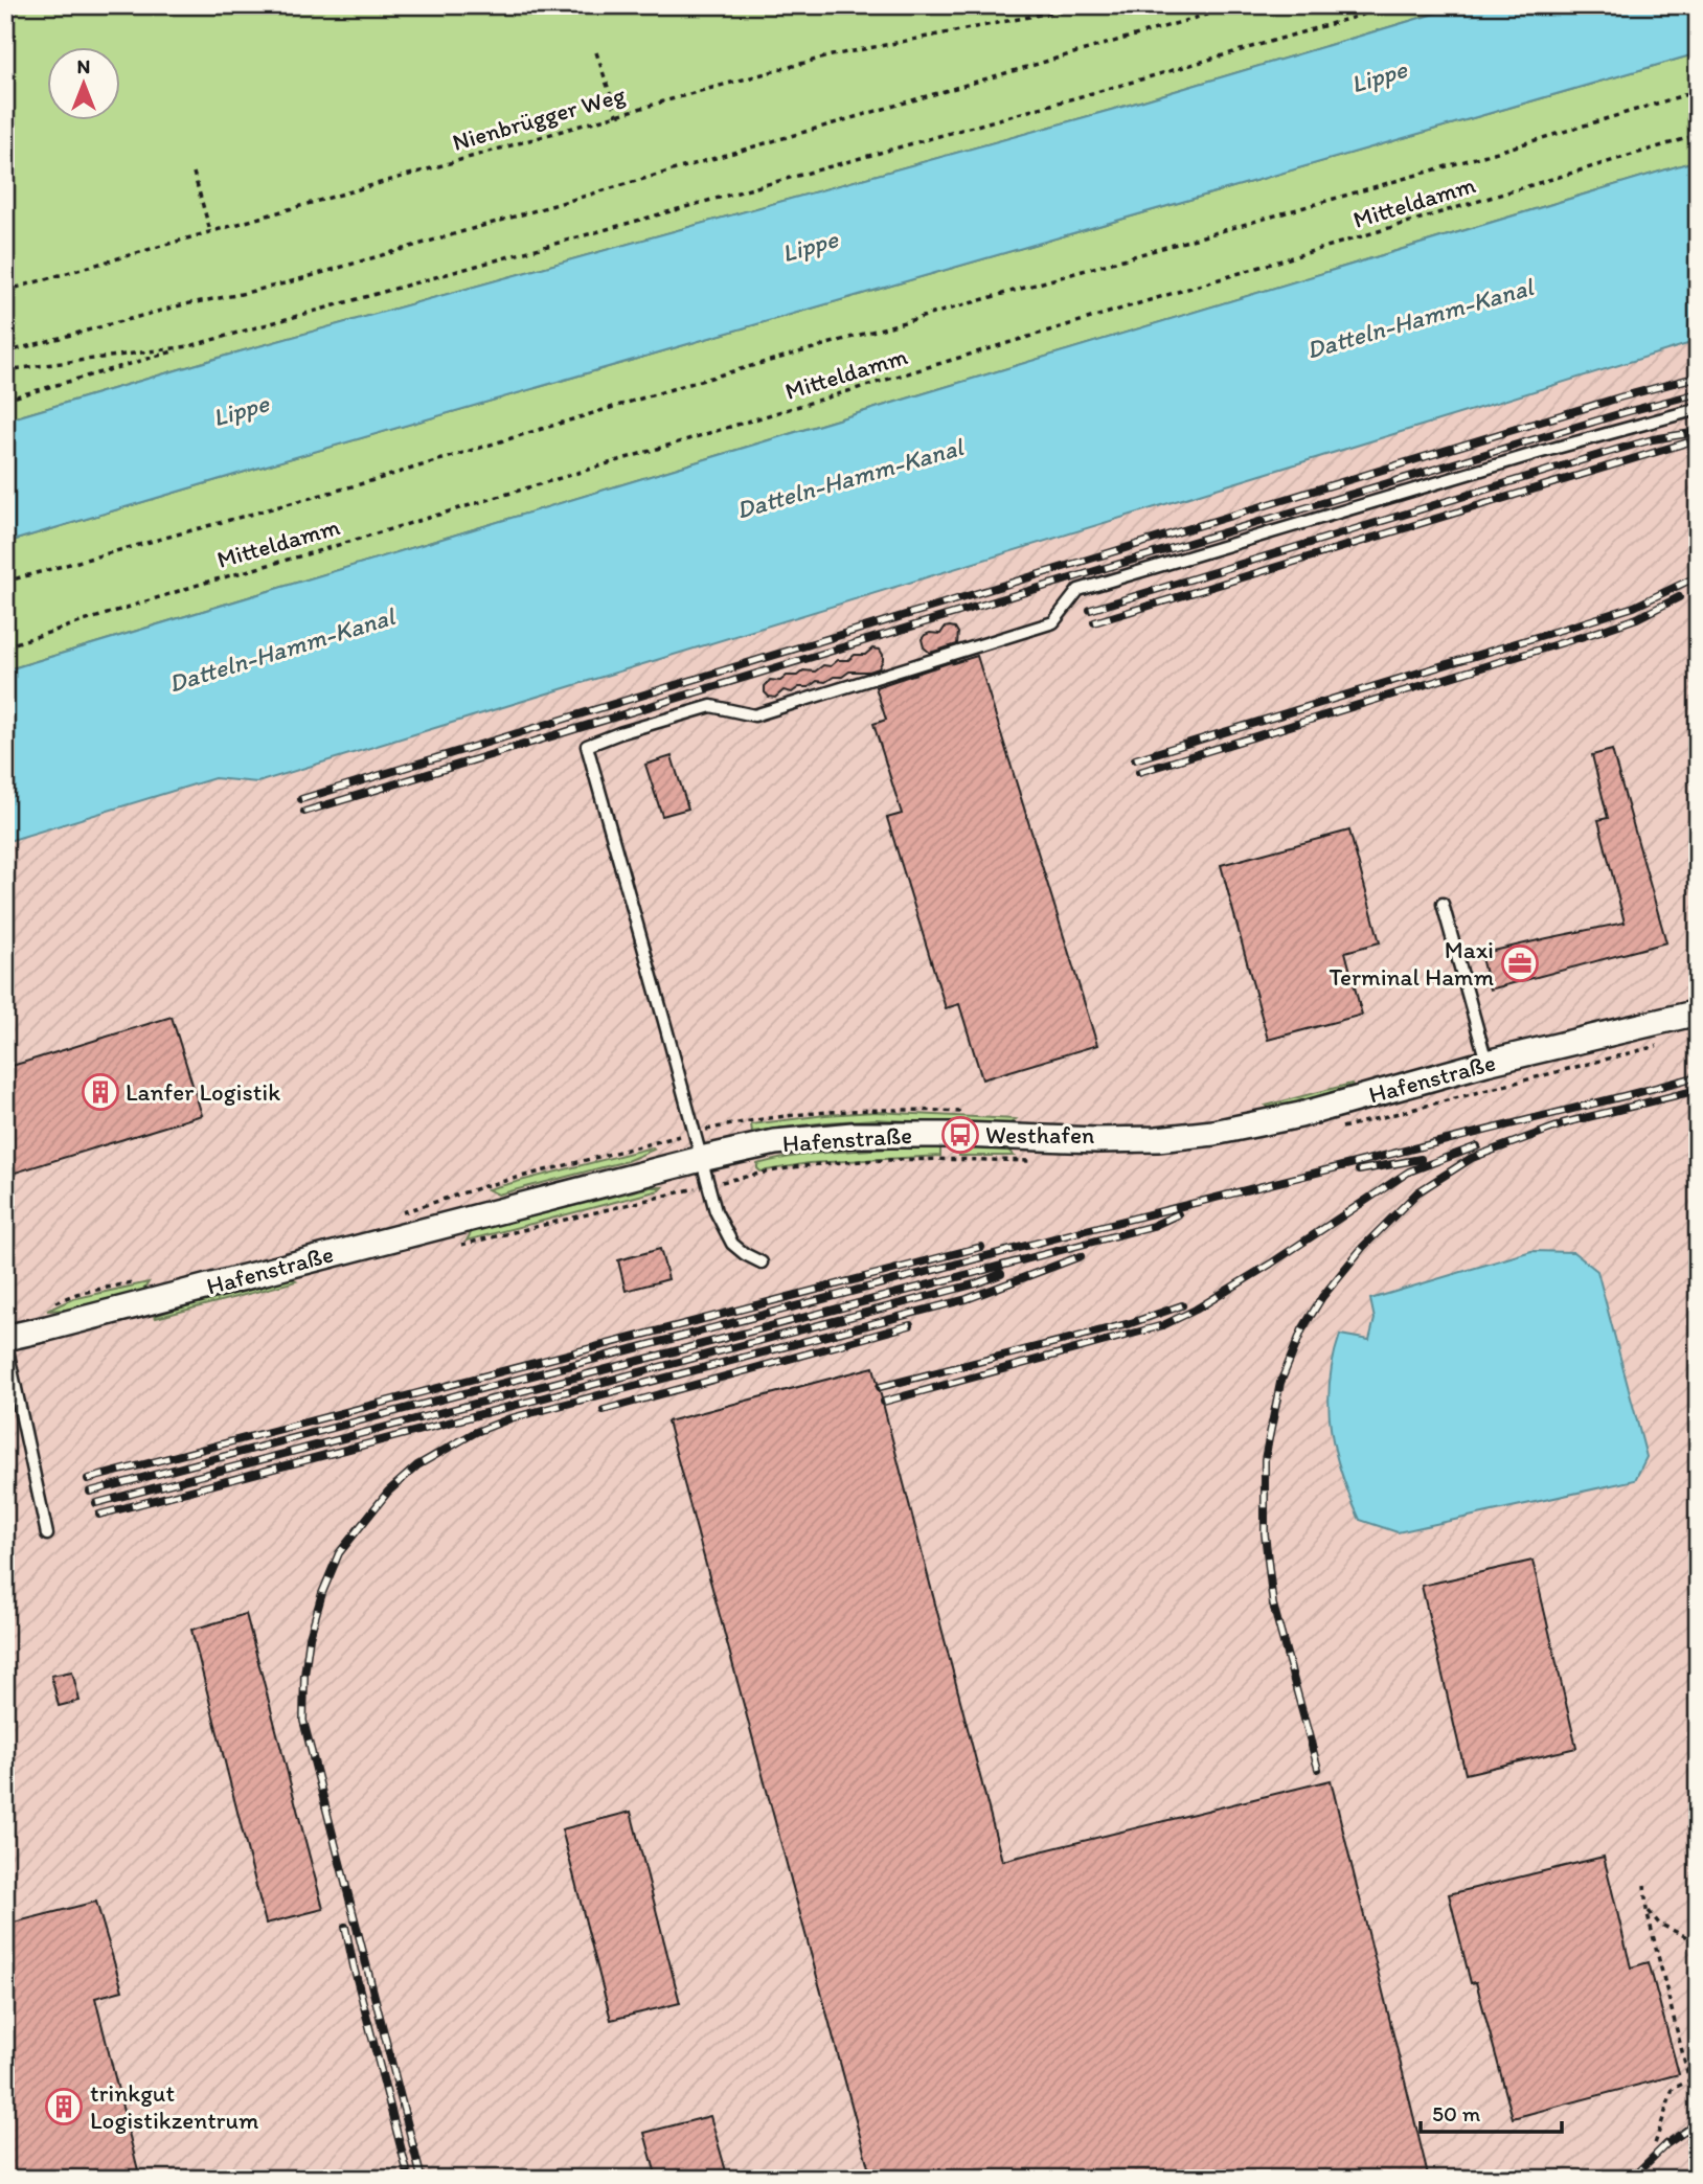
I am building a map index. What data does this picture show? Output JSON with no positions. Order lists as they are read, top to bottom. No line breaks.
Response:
{"streets":{"street":["Hafenstraße"],"path":["Nienbrügger Weg","Mitteldamm"]},"water":["Lippe","Datteln-Hamm-Kanal"],"places":{"office":["Maxi Terminal Hamm"],"building":["Lanfer Logistik","trinkgut Logistikzentrum"],"bus stop":["Westhafen"]},"scale_bar":"50 m","north":"top"}
